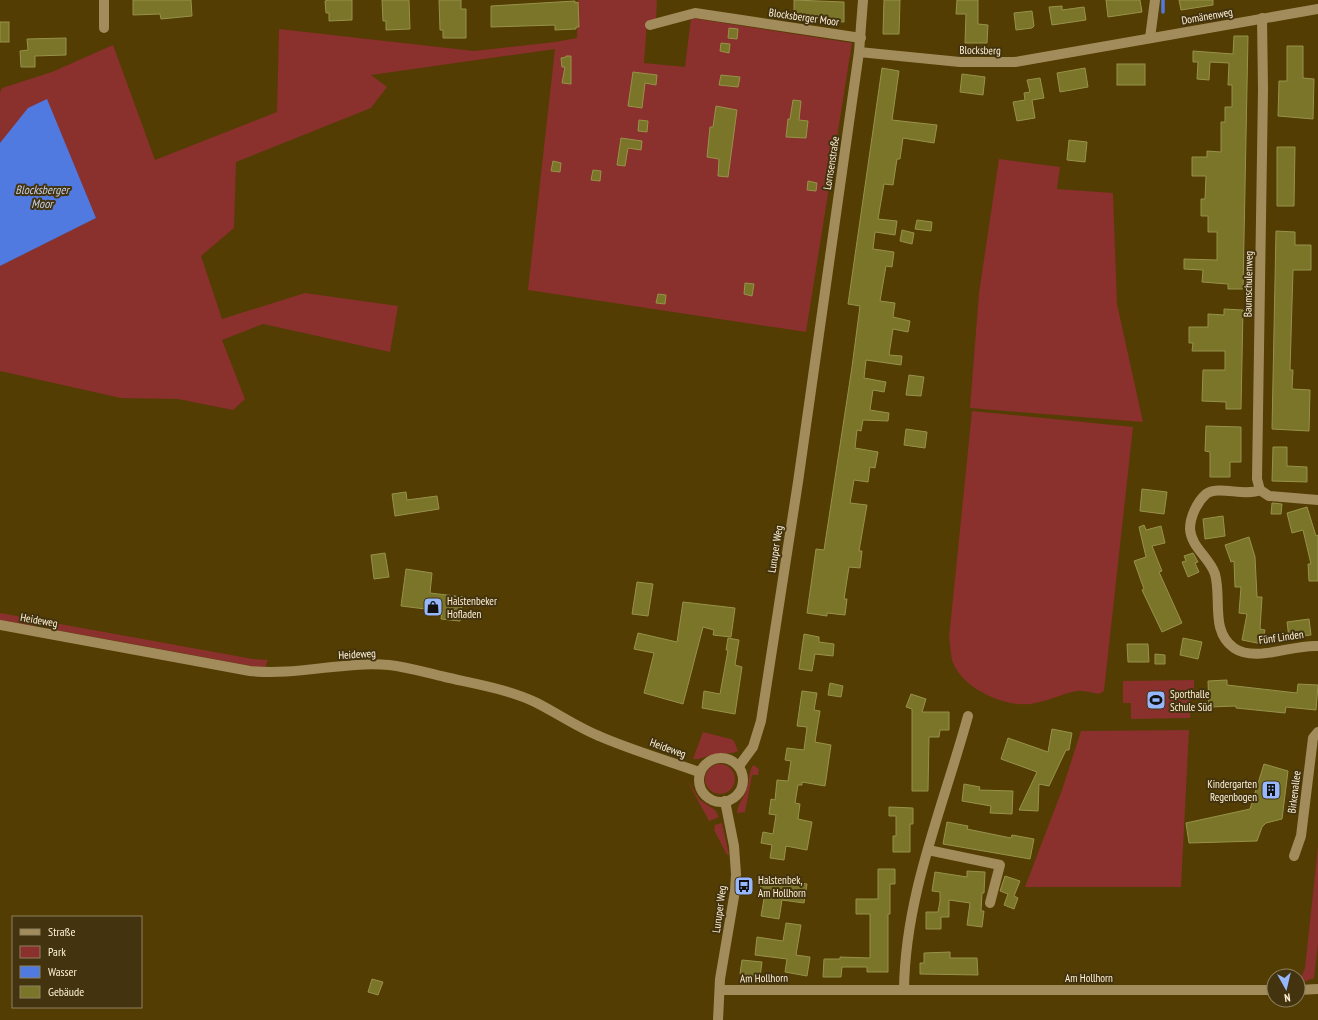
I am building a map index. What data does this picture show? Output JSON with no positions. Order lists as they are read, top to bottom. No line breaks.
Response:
{"streets":{"street":["Domänenweg","Blocksberger Moor","Blocksberg","Lornsenstraße","Baumschulenweg","Luruper Weg","Heideweg","Fünf Linden","Birkenallee","Am Hollhorn"]},"crossings":[["Domänenweg","Blocksberg"],["Domänenweg","Baumschulenweg"],["Blocksberger Moor","Lornsenstraße"],["Blocksberg","Lornsenstraße"],["Lornsenstraße","Luruper Weg"],["Baumschulenweg","Fünf Linden"],["Luruper Weg","Heideweg"],["Luruper Weg","Am Hollhorn"]],"water":["Blocksberger Moor"],"places":{"shop":["Halstenbeker Hofladen"],"sports":["Sporthalle Schule Süd"],"building":["Kindergarten Regenbogen"],"bus stop":["Halstenbek, Am Hollhorn"]},"legend":["Straße","Park","Wasser","Gebäude"],"north":"bottom"}
